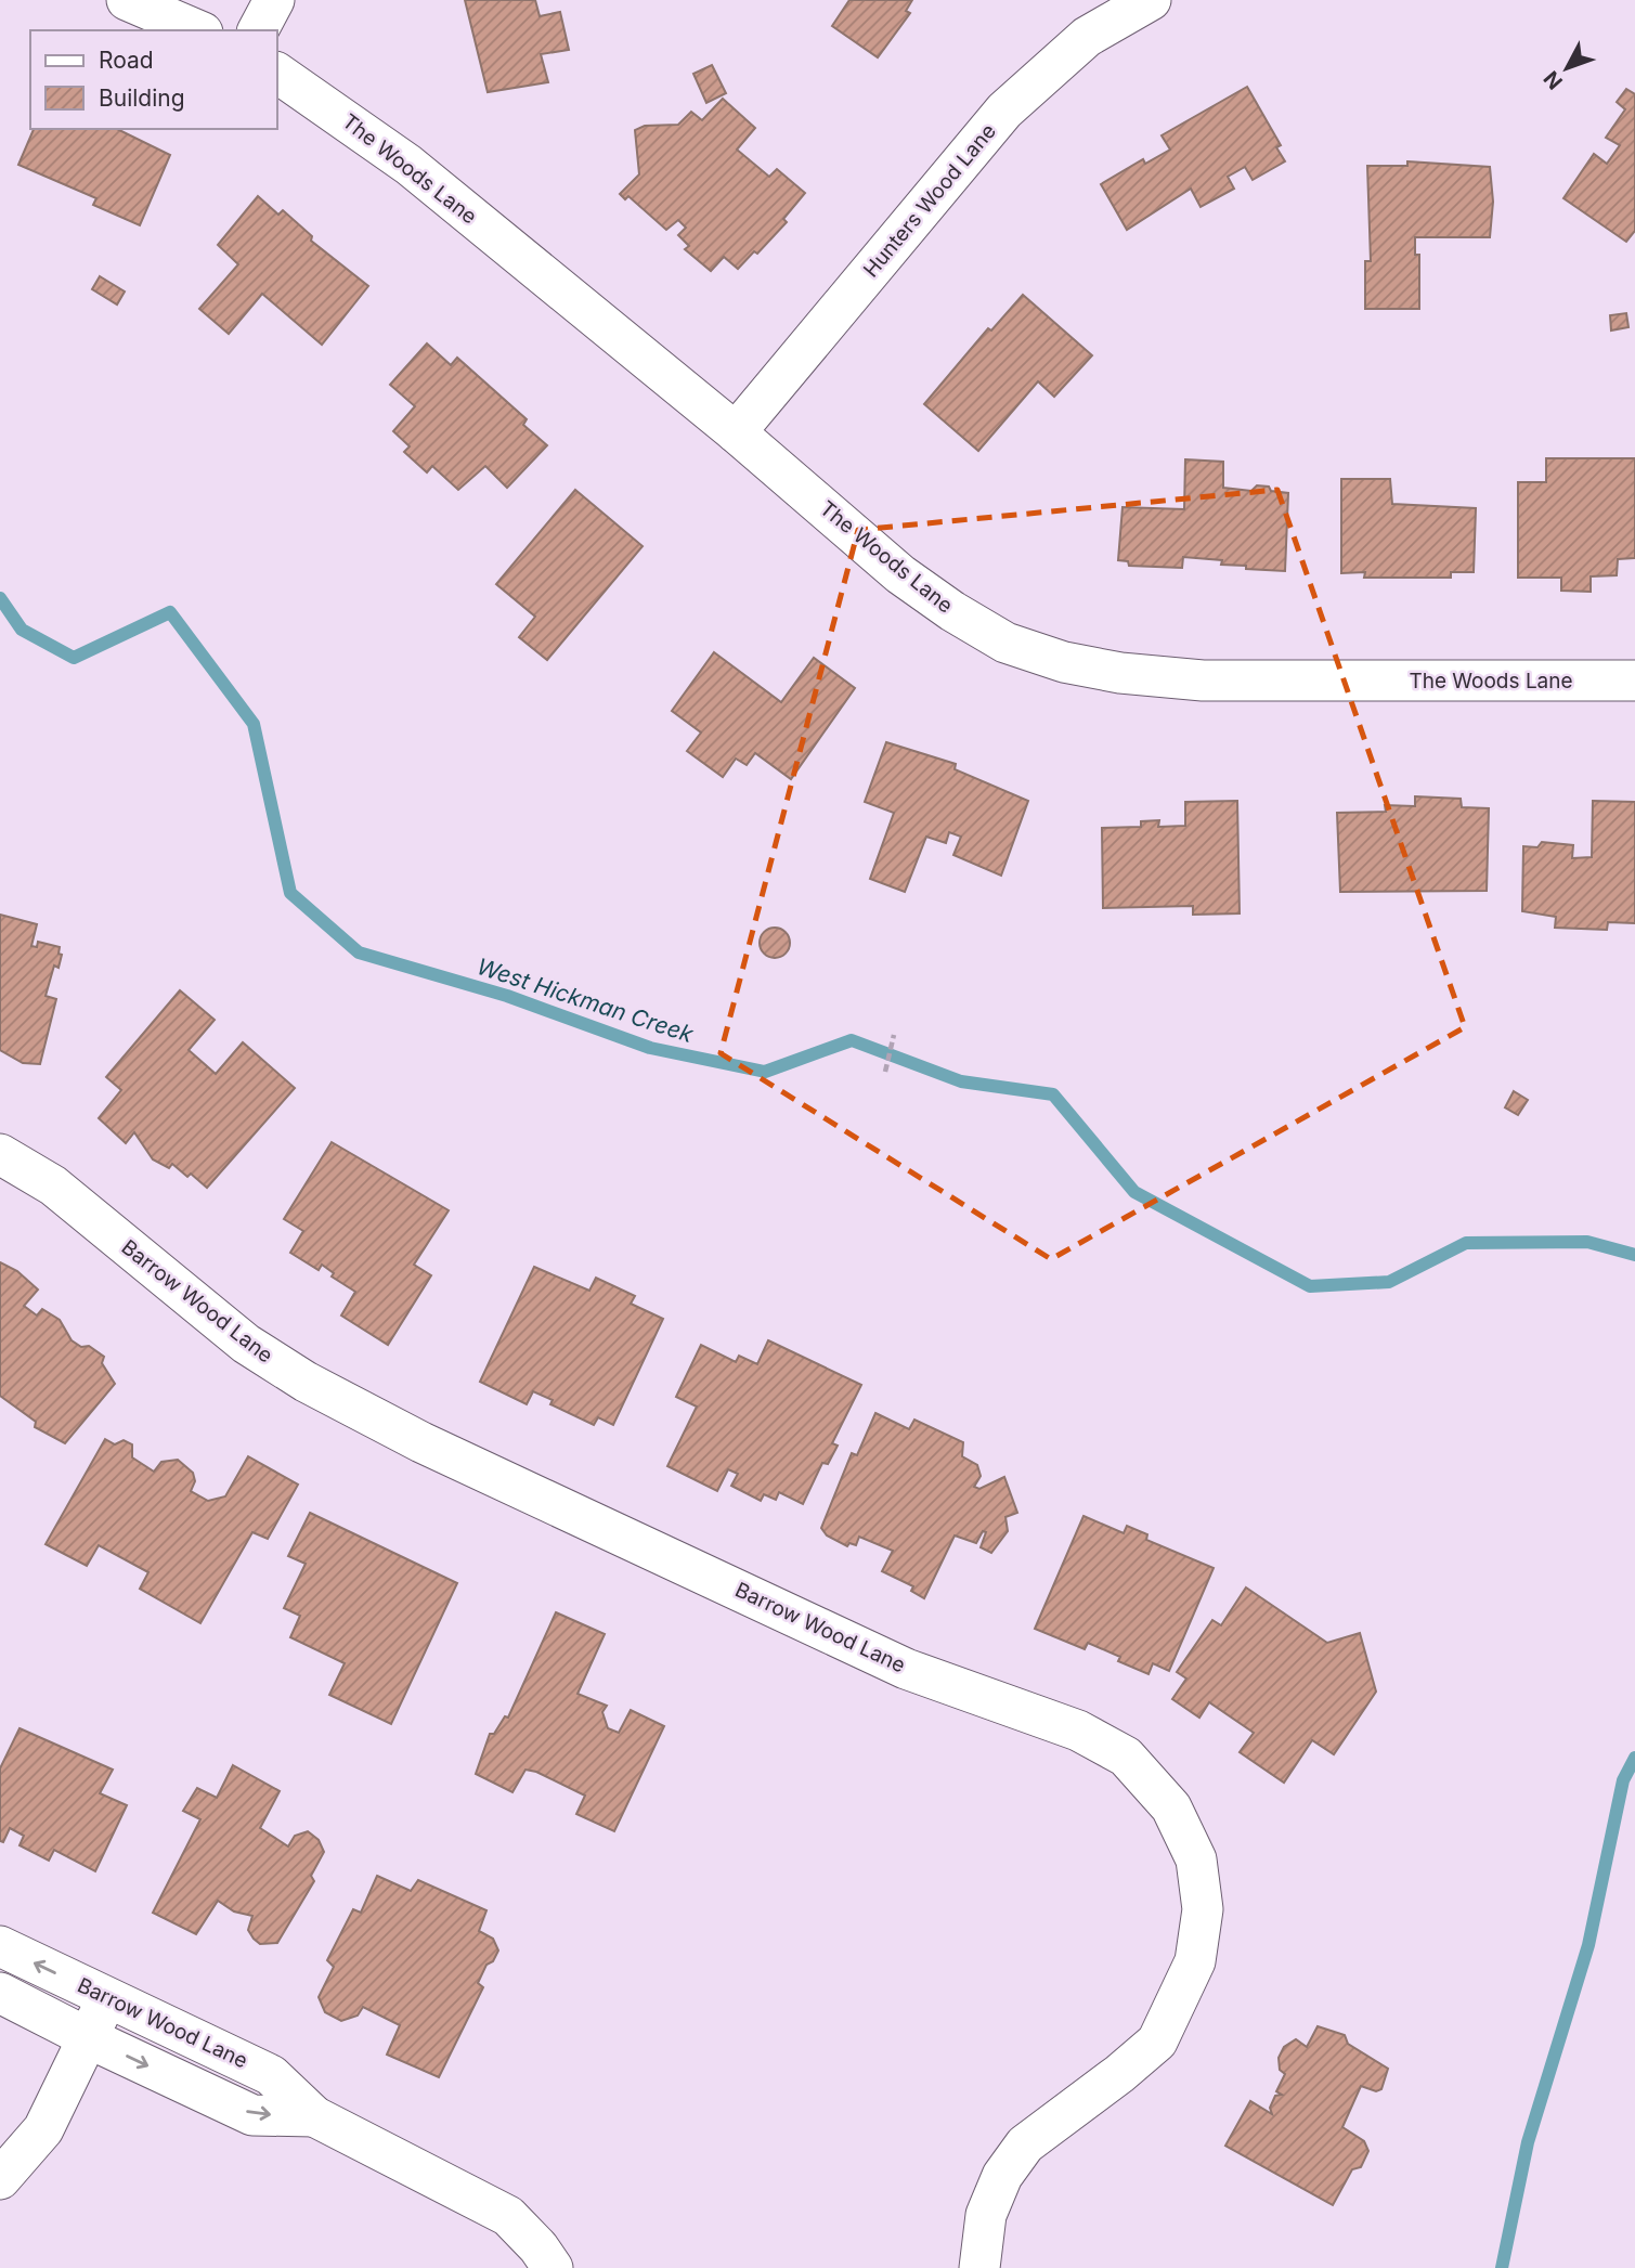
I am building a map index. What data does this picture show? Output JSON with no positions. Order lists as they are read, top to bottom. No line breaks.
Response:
{"streets":{"street":["The Woods Lane","Hunters Wood Lane","Barrow Wood Lane"]},"crossings":[["The Woods Lane","Hunters Wood Lane"]],"water":["West Hickman Creek"],"legend":["Road","Building"],"north":"bottom left"}
